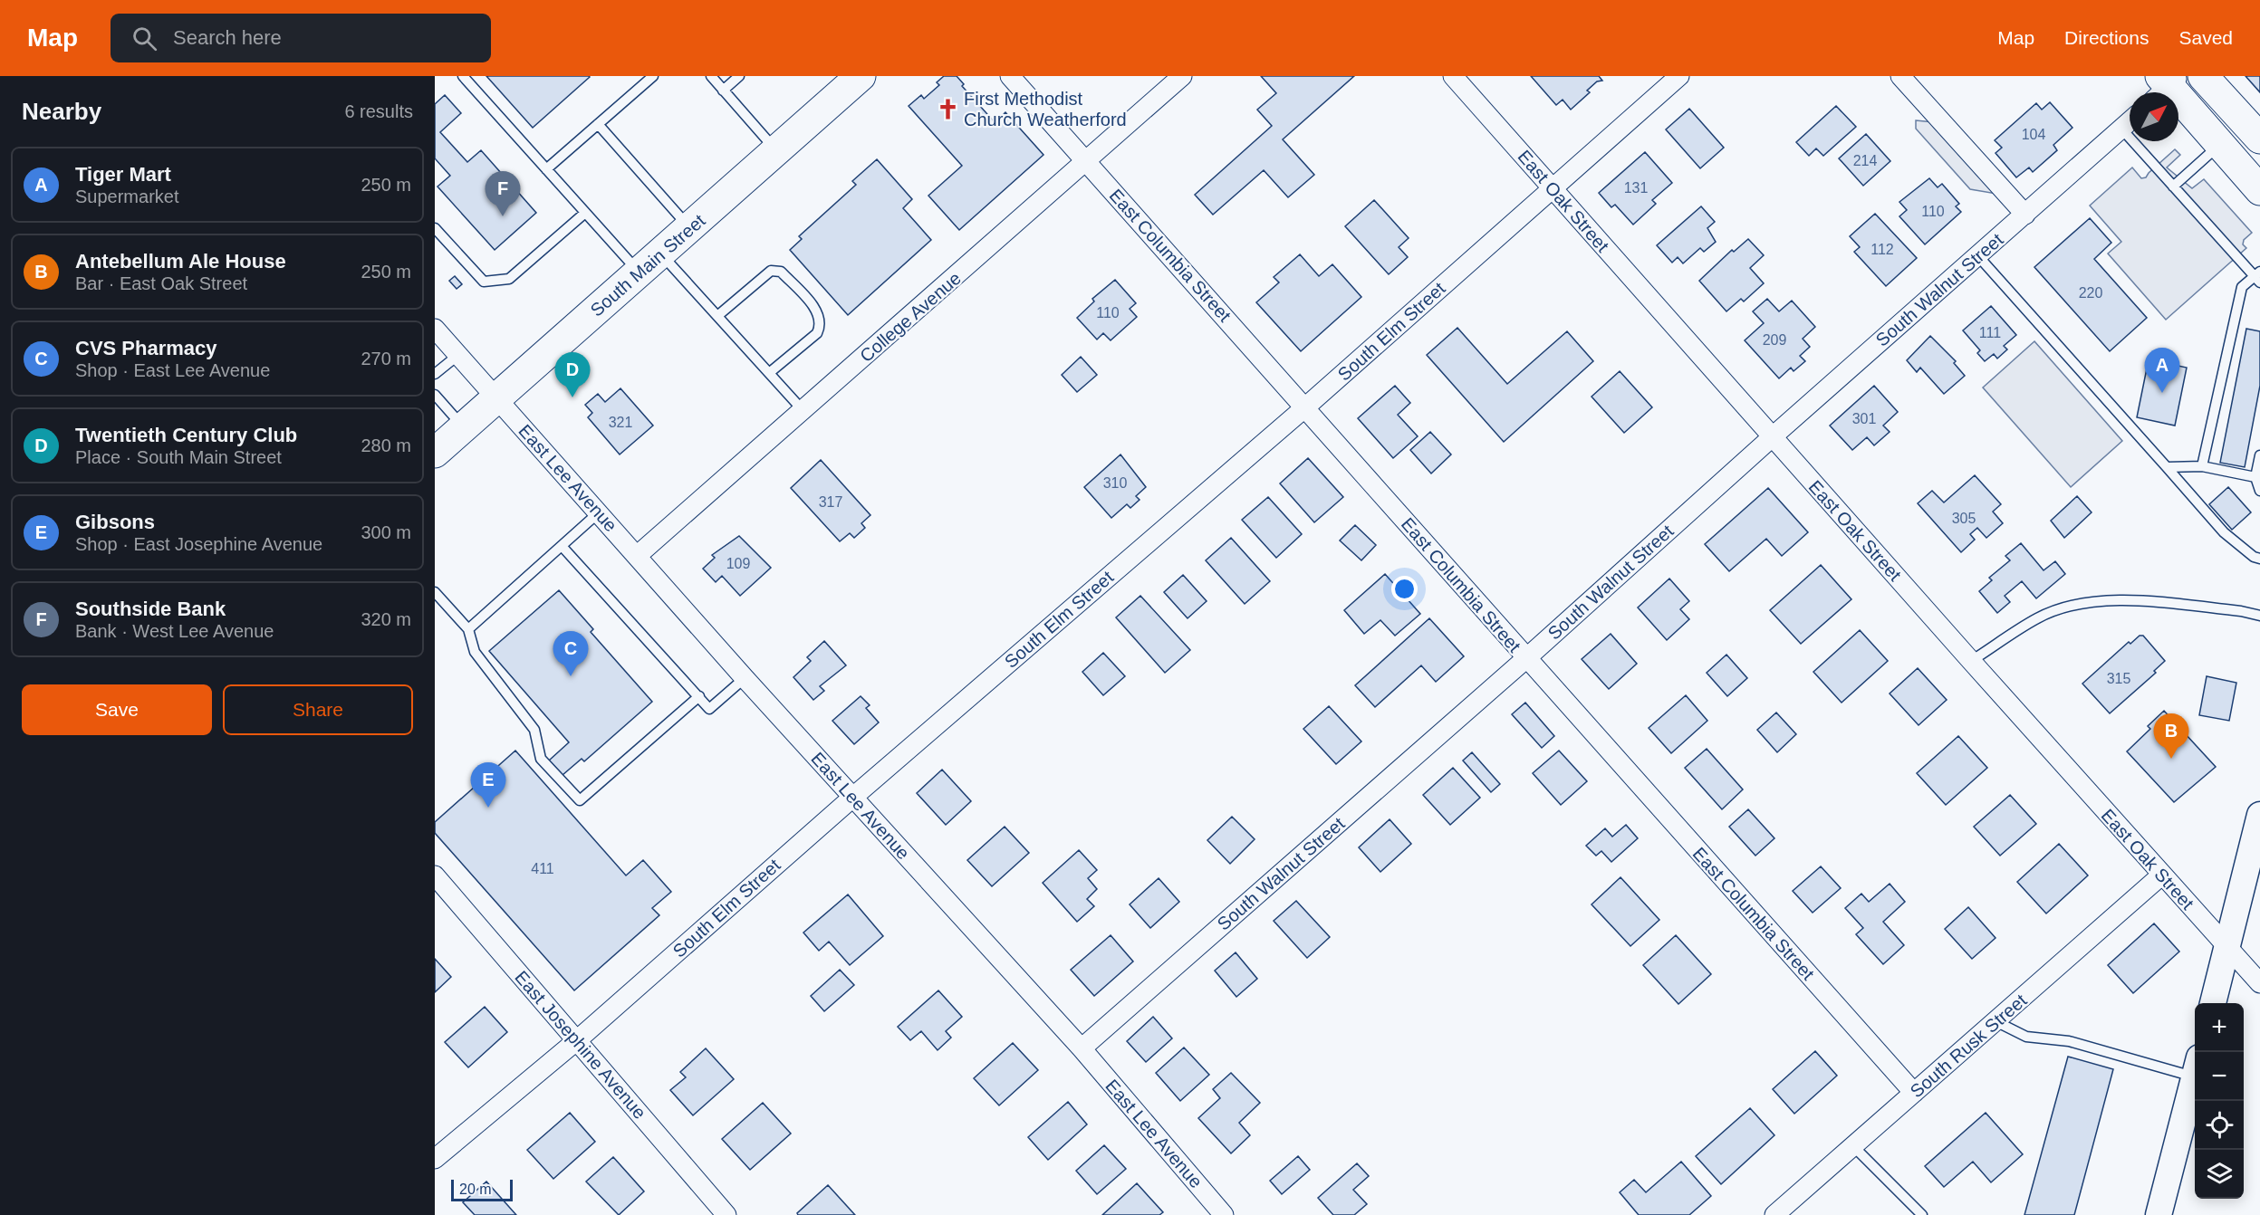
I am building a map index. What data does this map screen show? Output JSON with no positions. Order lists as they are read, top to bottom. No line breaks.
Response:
{"streets":{"main road":["South Main Street"],"street":["East Oak Street","East Columbia Street","South Walnut Street","College Avenue","South Elm Street","East Lee Avenue","East Josephine Avenue","South Rusk Street"]},"crossings":[["East Oak Street","South Walnut Street"],["East Oak Street","South Elm Street"],["East Oak Street","South Rusk Street"],["East Columbia Street","South Walnut Street"],["East Columbia Street","College Avenue"],["East Columbia Street","South Elm Street"],["East Columbia Street","South Rusk Street"],["South Main Street","East Lee Avenue"],["South Walnut Street","East Lee Avenue"],["College Avenue","East Lee Avenue"],["South Elm Street","East Lee Avenue"],["South Elm Street","East Josephine Avenue"]],"places":{"church":["First Methodist Church Weatherford"]},"house_numbers":["104","214","131","110","112","220","110","111","209","301","321","310","317","305","109","315","411"],"scale_bar":"20 m","north":"top right","page":{"header":"Map","search":"Search here","nav":["Map","Directions","Saved"],"heading":["Nearby","6 results"],"list":[{"mark":"A","name":"Tiger Mart","note":"Supermarket","value":"250 m"},{"mark":"B","name":"Antebellum Ale House","note":"Bar · East Oak Street","value":"250 m"},{"mark":"C","name":"CVS Pharmacy","note":"Shop · East Lee Avenue","value":"270 m"},{"mark":"D","name":"Twentieth Century Club","note":"Place · South Main Street","value":"280 m"},{"mark":"E","name":"Gibsons","note":"Shop · East Josephine Avenue","value":"300 m"},{"mark":"F","name":"Southside Bank","note":"Bank · West Lee Avenue","value":"320 m"}],"pins":["F","A","D","C","B","E"],"buttons":["Save","Share"],"map_buttons":["+","−"],"scale":"20 m"}}
